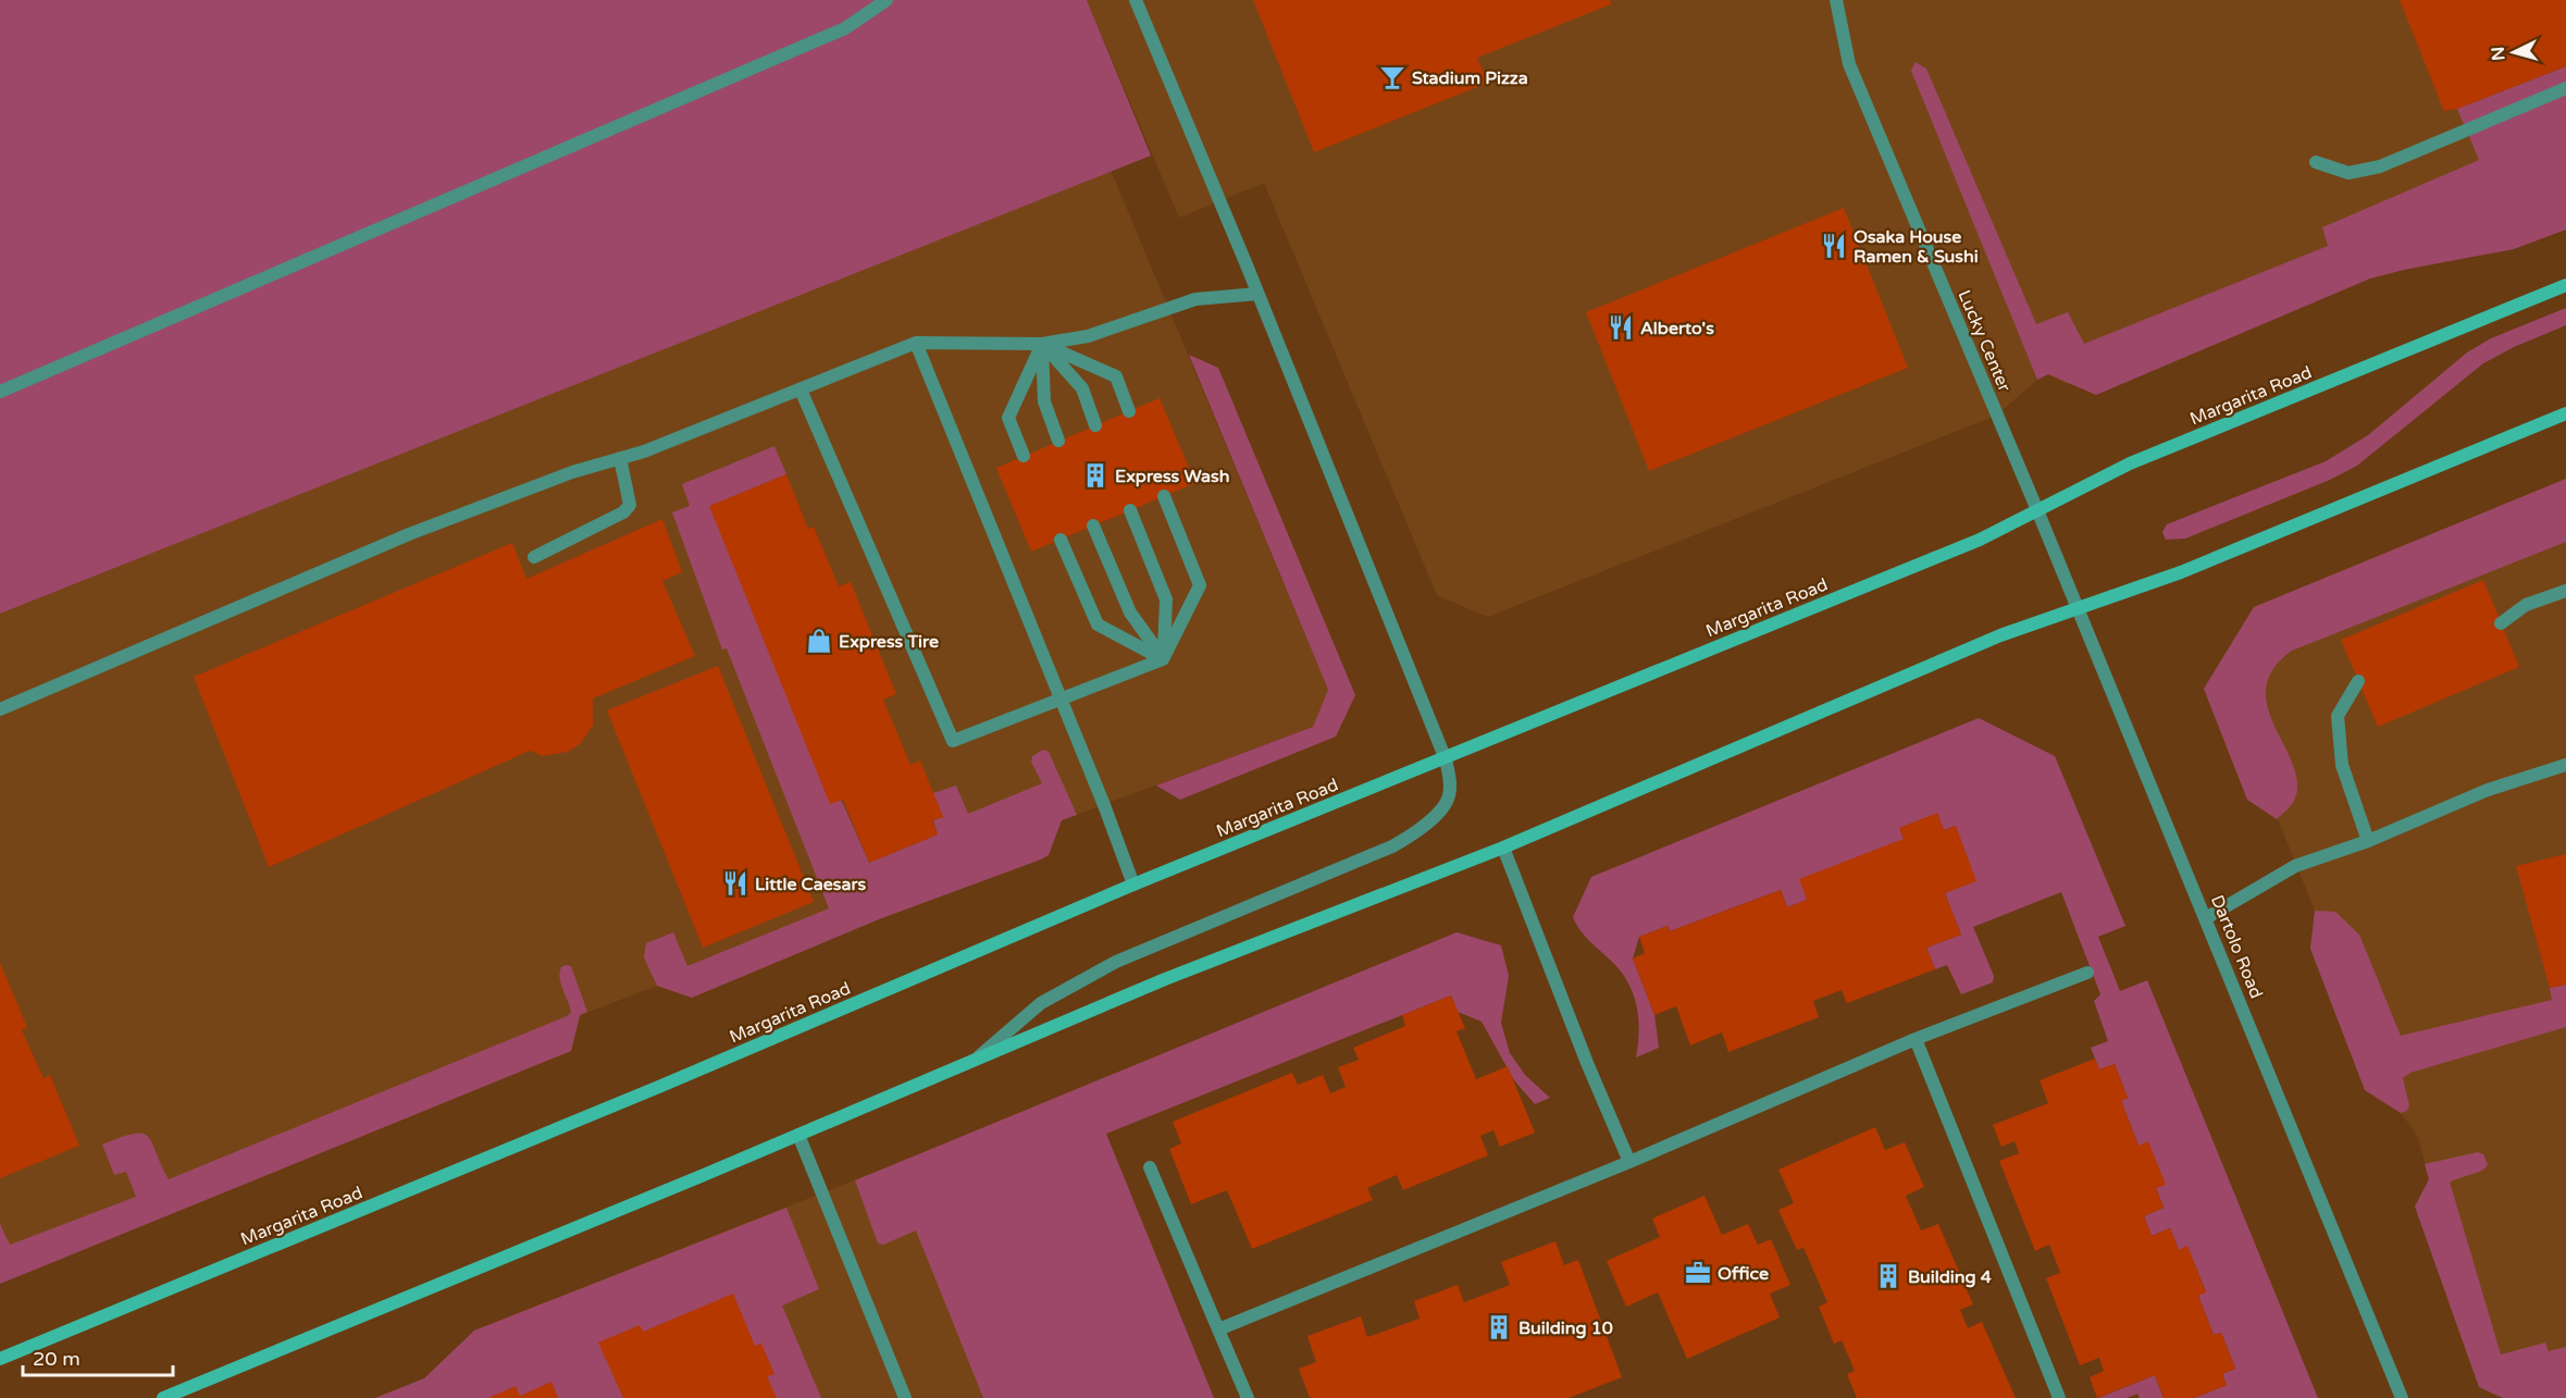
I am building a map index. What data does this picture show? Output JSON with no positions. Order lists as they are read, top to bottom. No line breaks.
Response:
{"streets":{"main road":["Margarita Road"],"street":["Lucky Center","Dartolo Road"]},"crossings":[["Lucky Center","Margarita Road"],["Lucky Center","Dartolo Road"],["Margarita Road","Dartolo Road"]],"places":{"bar":["Stadium Pizza"],"restaurant":["Osaka House Ramen & Sushi","Alberto's","Little Caesars"],"building":["Express Wash","Building 4","Building 10"],"shop":["Express Tire"],"office":["Office"]},"scale_bar":"20 m","north":"left"}
